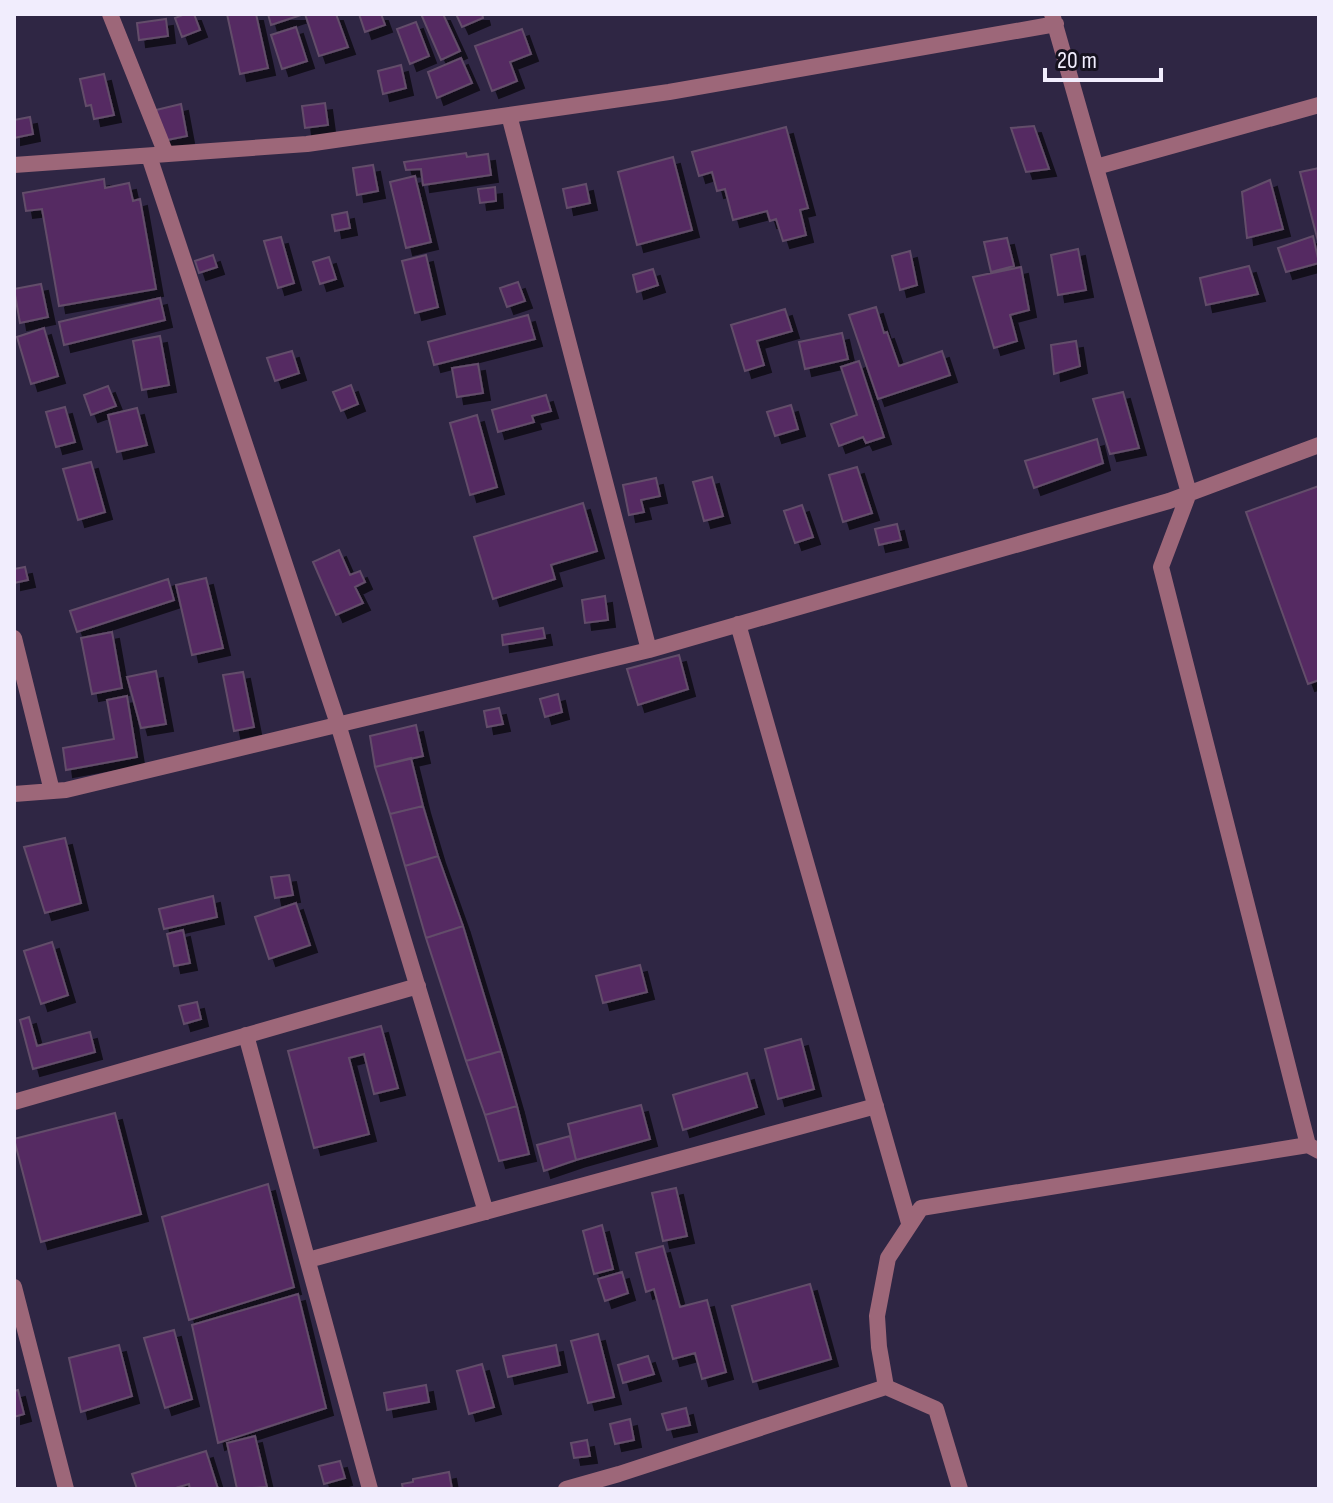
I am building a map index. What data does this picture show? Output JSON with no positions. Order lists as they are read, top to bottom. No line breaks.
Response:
{"scale_bar":"20 m"}
